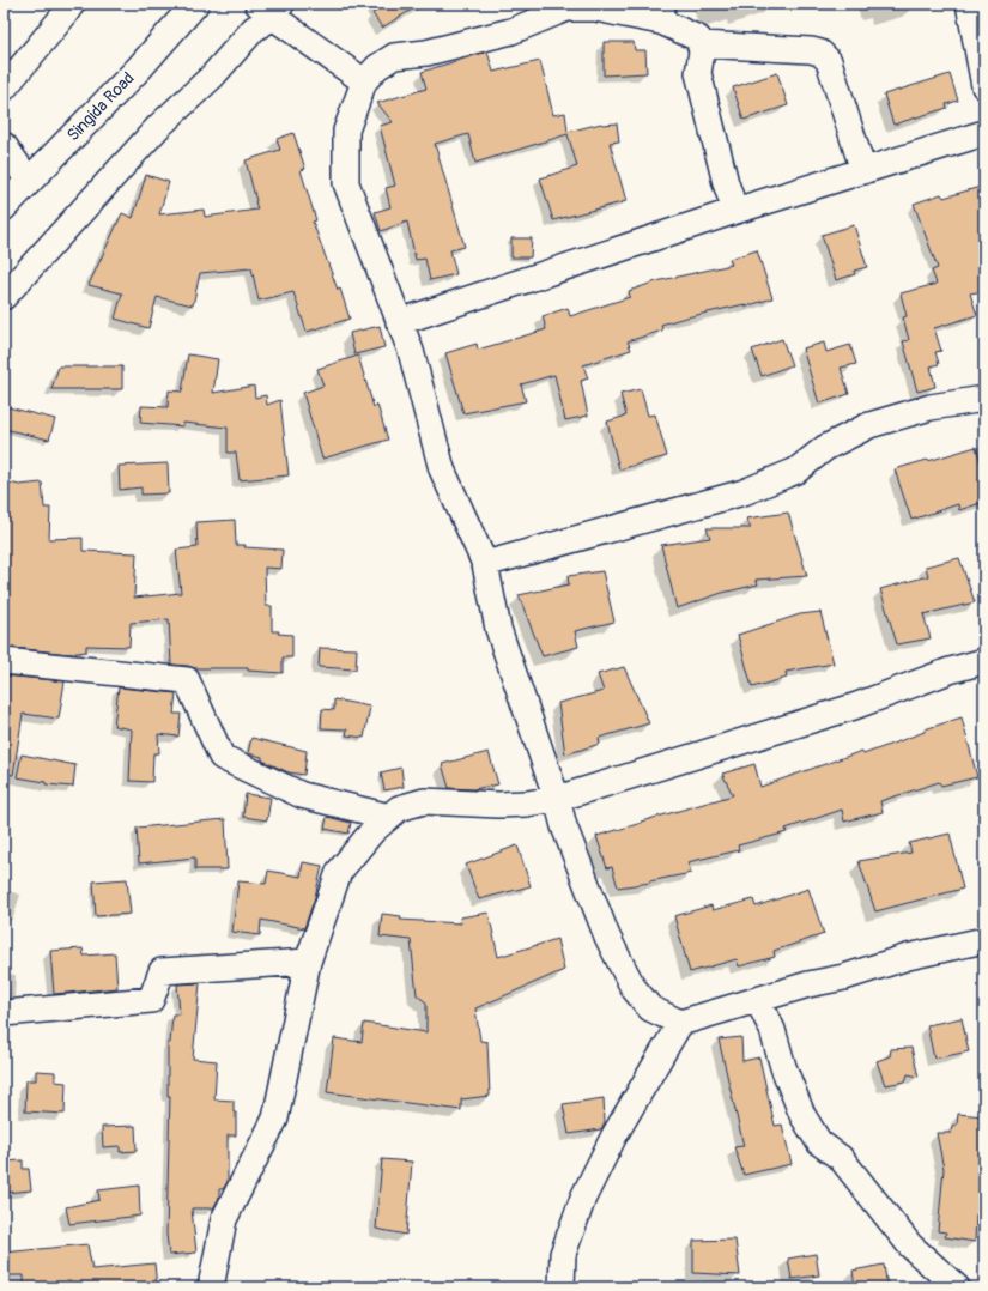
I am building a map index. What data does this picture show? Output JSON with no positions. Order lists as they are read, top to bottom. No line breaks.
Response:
{"streets":{"highway":["Singida Road"]}}
